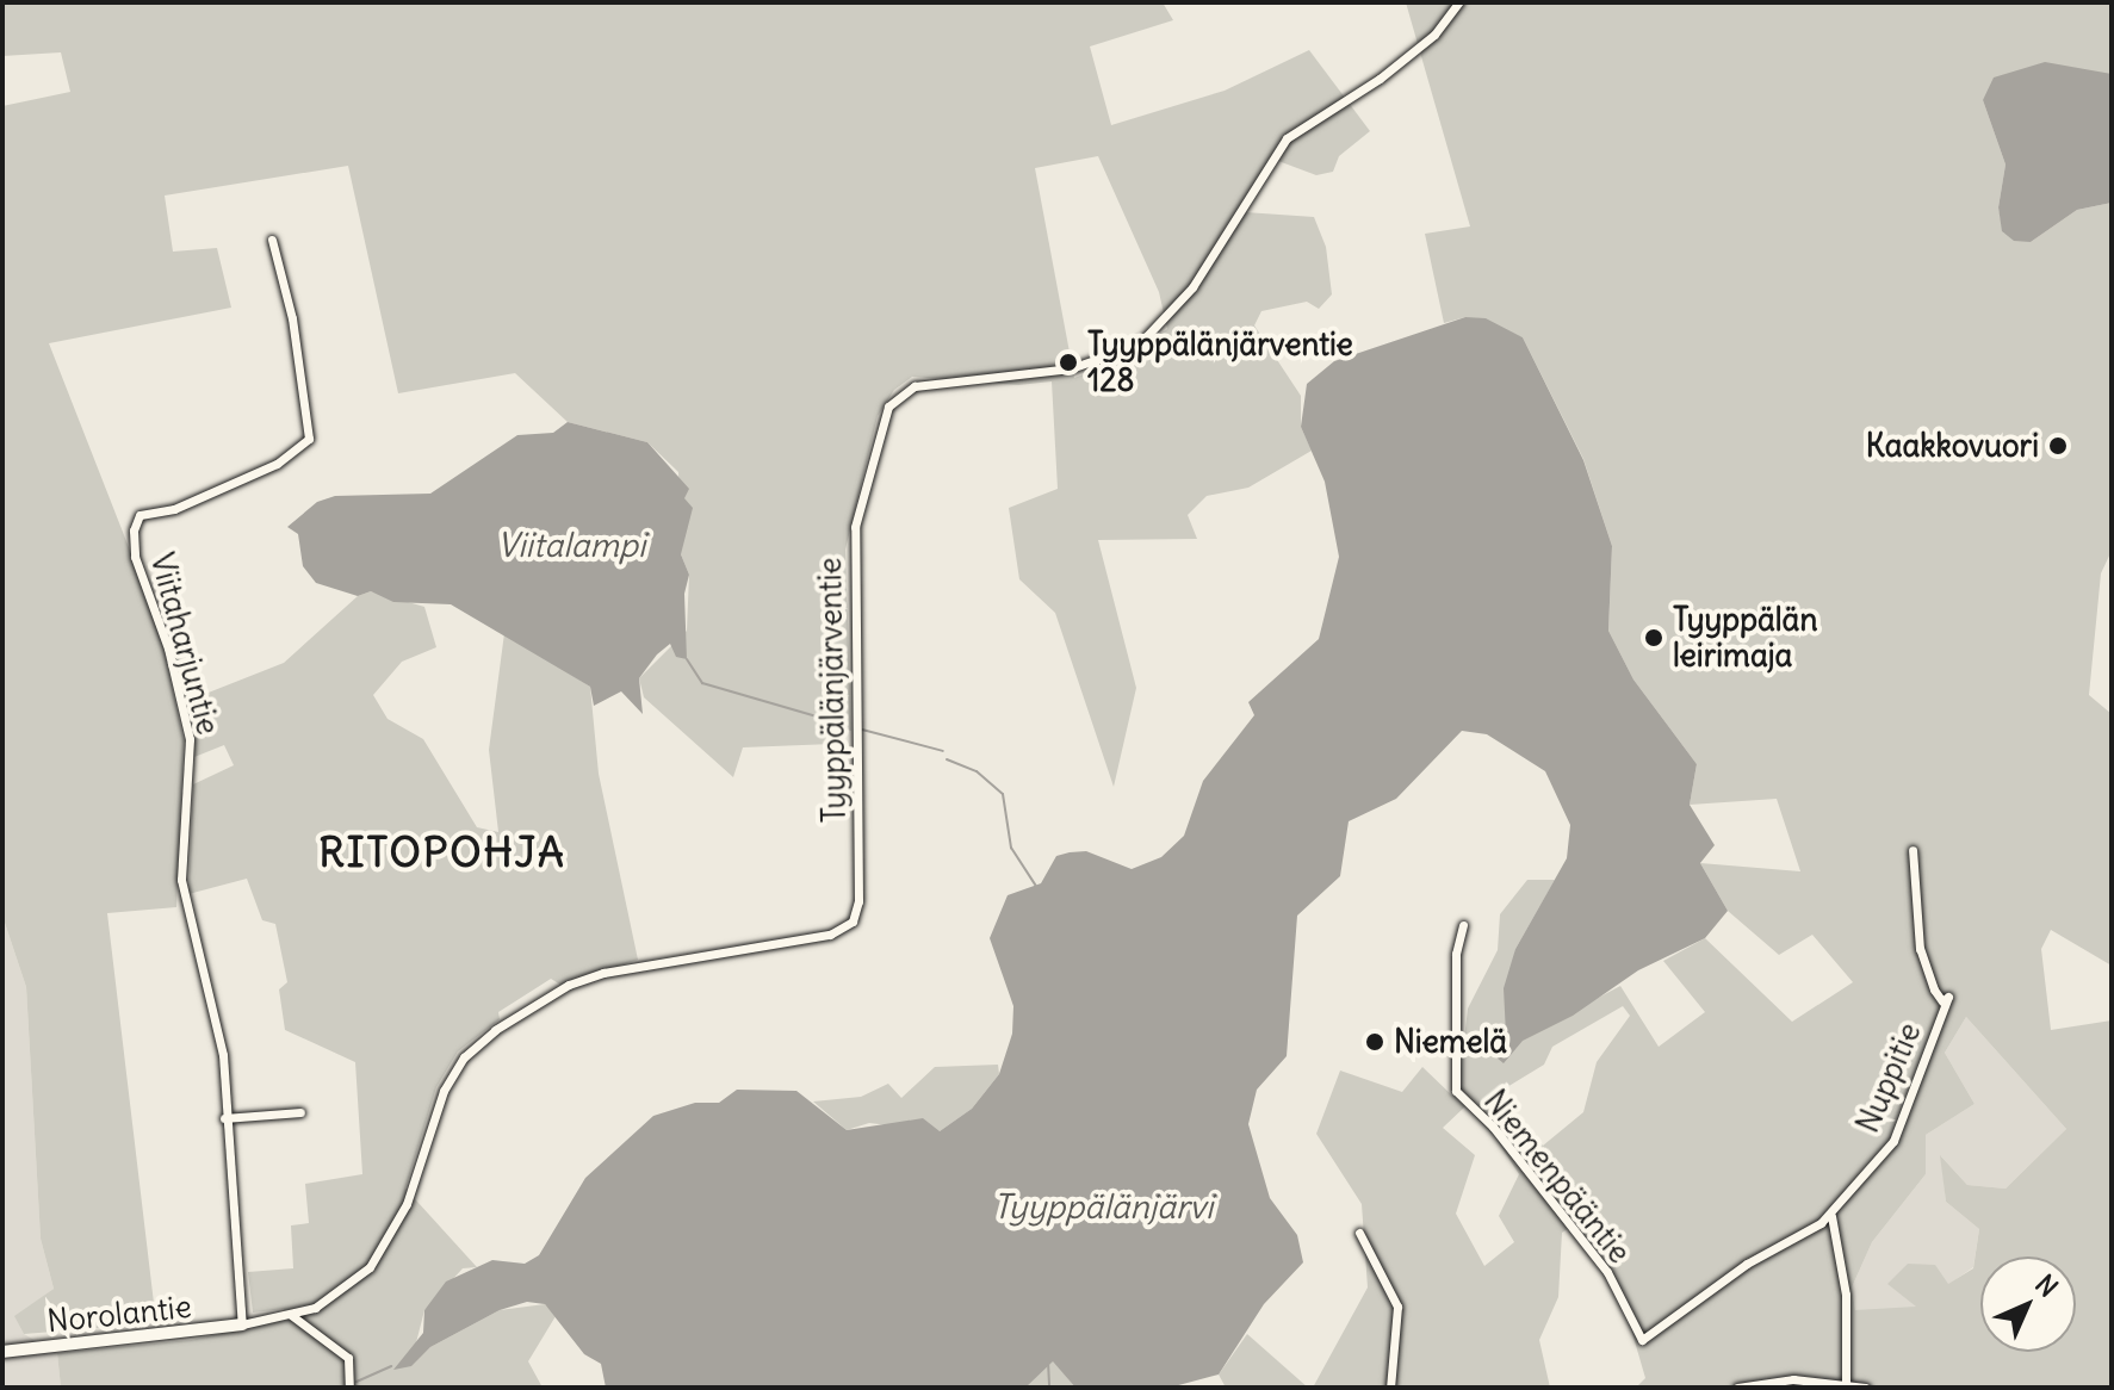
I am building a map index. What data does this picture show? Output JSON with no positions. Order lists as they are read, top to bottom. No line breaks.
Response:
{"streets":{"street":["Viitaharjuntie","Tyyppälänjärventie","Nuppitie","Niemenpääntie","Norolantie"]},"crossings":[["Viitaharjuntie","Tyyppälänjärventie"],["Viitaharjuntie","Norolantie"],["Tyyppälänjärventie","Norolantie"],["Nuppitie","Niemenpääntie"]],"districts":["RITOPOHJA"],"water":["Viitalampi","Tyyppälänjärvi"],"places":["Tyyppälänjärventie 128","Kaakkovuori","Tyyppälän leirimaja","Niemelä"],"north":"top right"}
